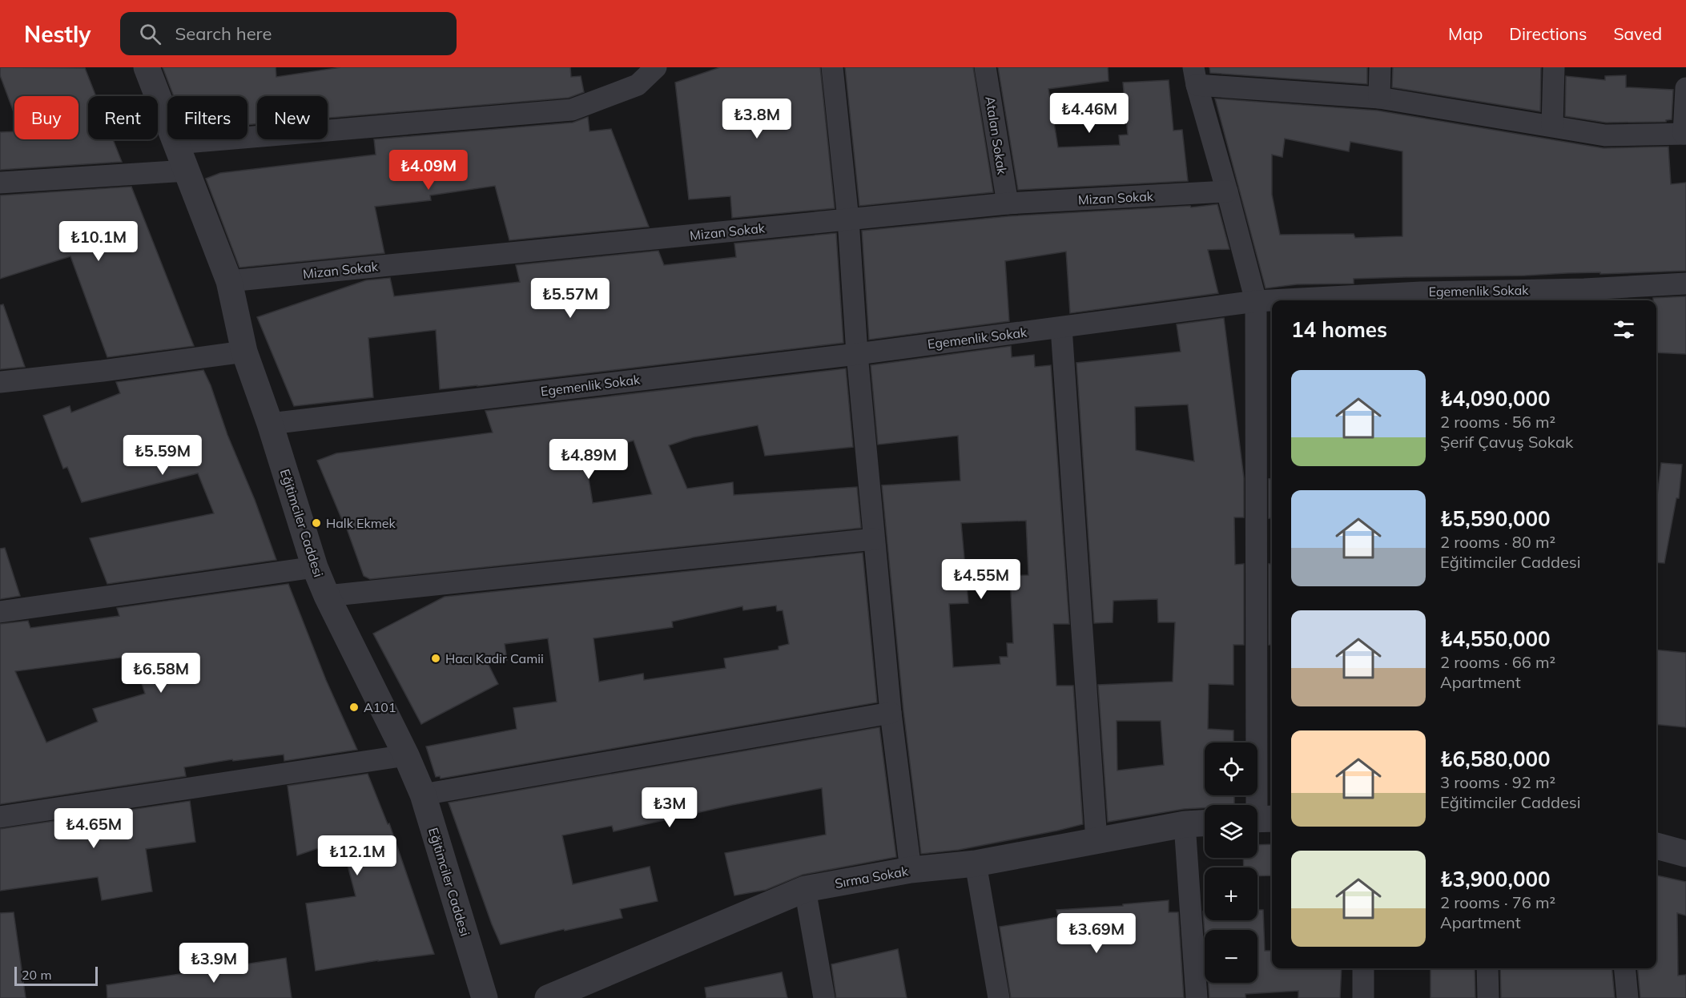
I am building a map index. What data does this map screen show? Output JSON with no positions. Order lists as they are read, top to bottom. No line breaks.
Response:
{"streets":{"street":["Atalan Sokak","Mizan Sokak","Egemenlik Sokak","Eğitimciler Caddesi","Sırma Sokak"]},"crossings":[["Atalan Sokak","Mizan Sokak"],["Mizan Sokak","Eğitimciler Caddesi"],["Egemenlik Sokak","Eğitimciler Caddesi"]],"places":["Halk Ekmek","Hacı Kadir Camii","A101"],"scale_bar":"20 m","page":{"header":"Nestly","search":"Search here","nav":["Map","Directions","Saved"],"price":["₺4.46M","₺3.8M","₺4.09M","₺10.1M","₺5.57M","₺5.59M","₺4.89M","₺4.55M","₺6.58M","₺3M","₺4.65M","₺12.1M","₺3.69M","₺3.9M"],"chip":["Buy","Rent","Filters","New"],"heading":"14 homes","list":[{"name":"₺4,090,000","note":"2 rooms · 56 m² · Şerif Çavuş Sokak"},{"name":"₺5,590,000","note":"2 rooms · 80 m² · Eğitimciler Caddesi"},{"name":"₺4,550,000","note":"2 rooms · 66 m² · Apartment"},{"name":"₺6,580,000","note":"3 rooms · 92 m² · Eğitimciler Caddesi"},{"name":"₺3,900,000","note":"2 rooms · 76 m² · Apartment"}],"map_buttons":["+","−"],"scale":"20 m"}}
